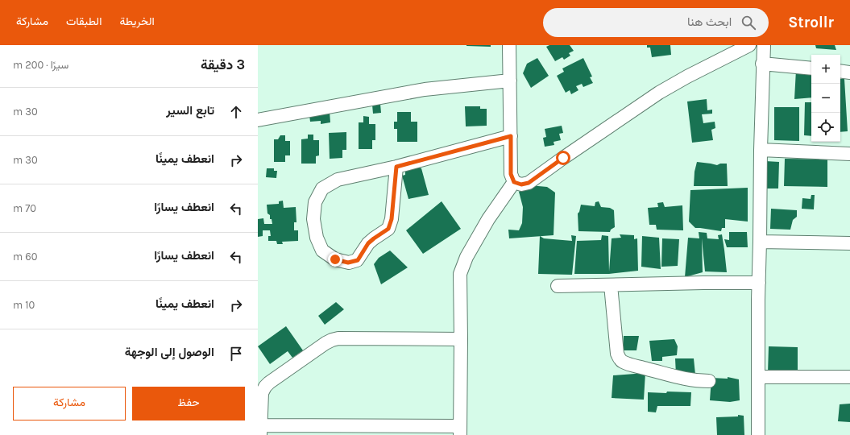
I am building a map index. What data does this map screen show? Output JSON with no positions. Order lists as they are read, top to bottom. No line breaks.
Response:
{"page":{"header":"Strollr","search":"ابحث هنا","nav":["الخريطة","الطبقات","مشاركة"],"heading":["3 دقيقة","سيرًا · 200 m"],"map_buttons":["+","−"],"list":[["تابع السير","30 m"],["انعطف يمينًا","30 m"],["انعطف يسارًا","70 m"],["انعطف يسارًا","60 m"],["انعطف يمينًا","10 m"],"الوصول إلى الوجهة"],"buttons":["حفظ","مشاركة"]}}
